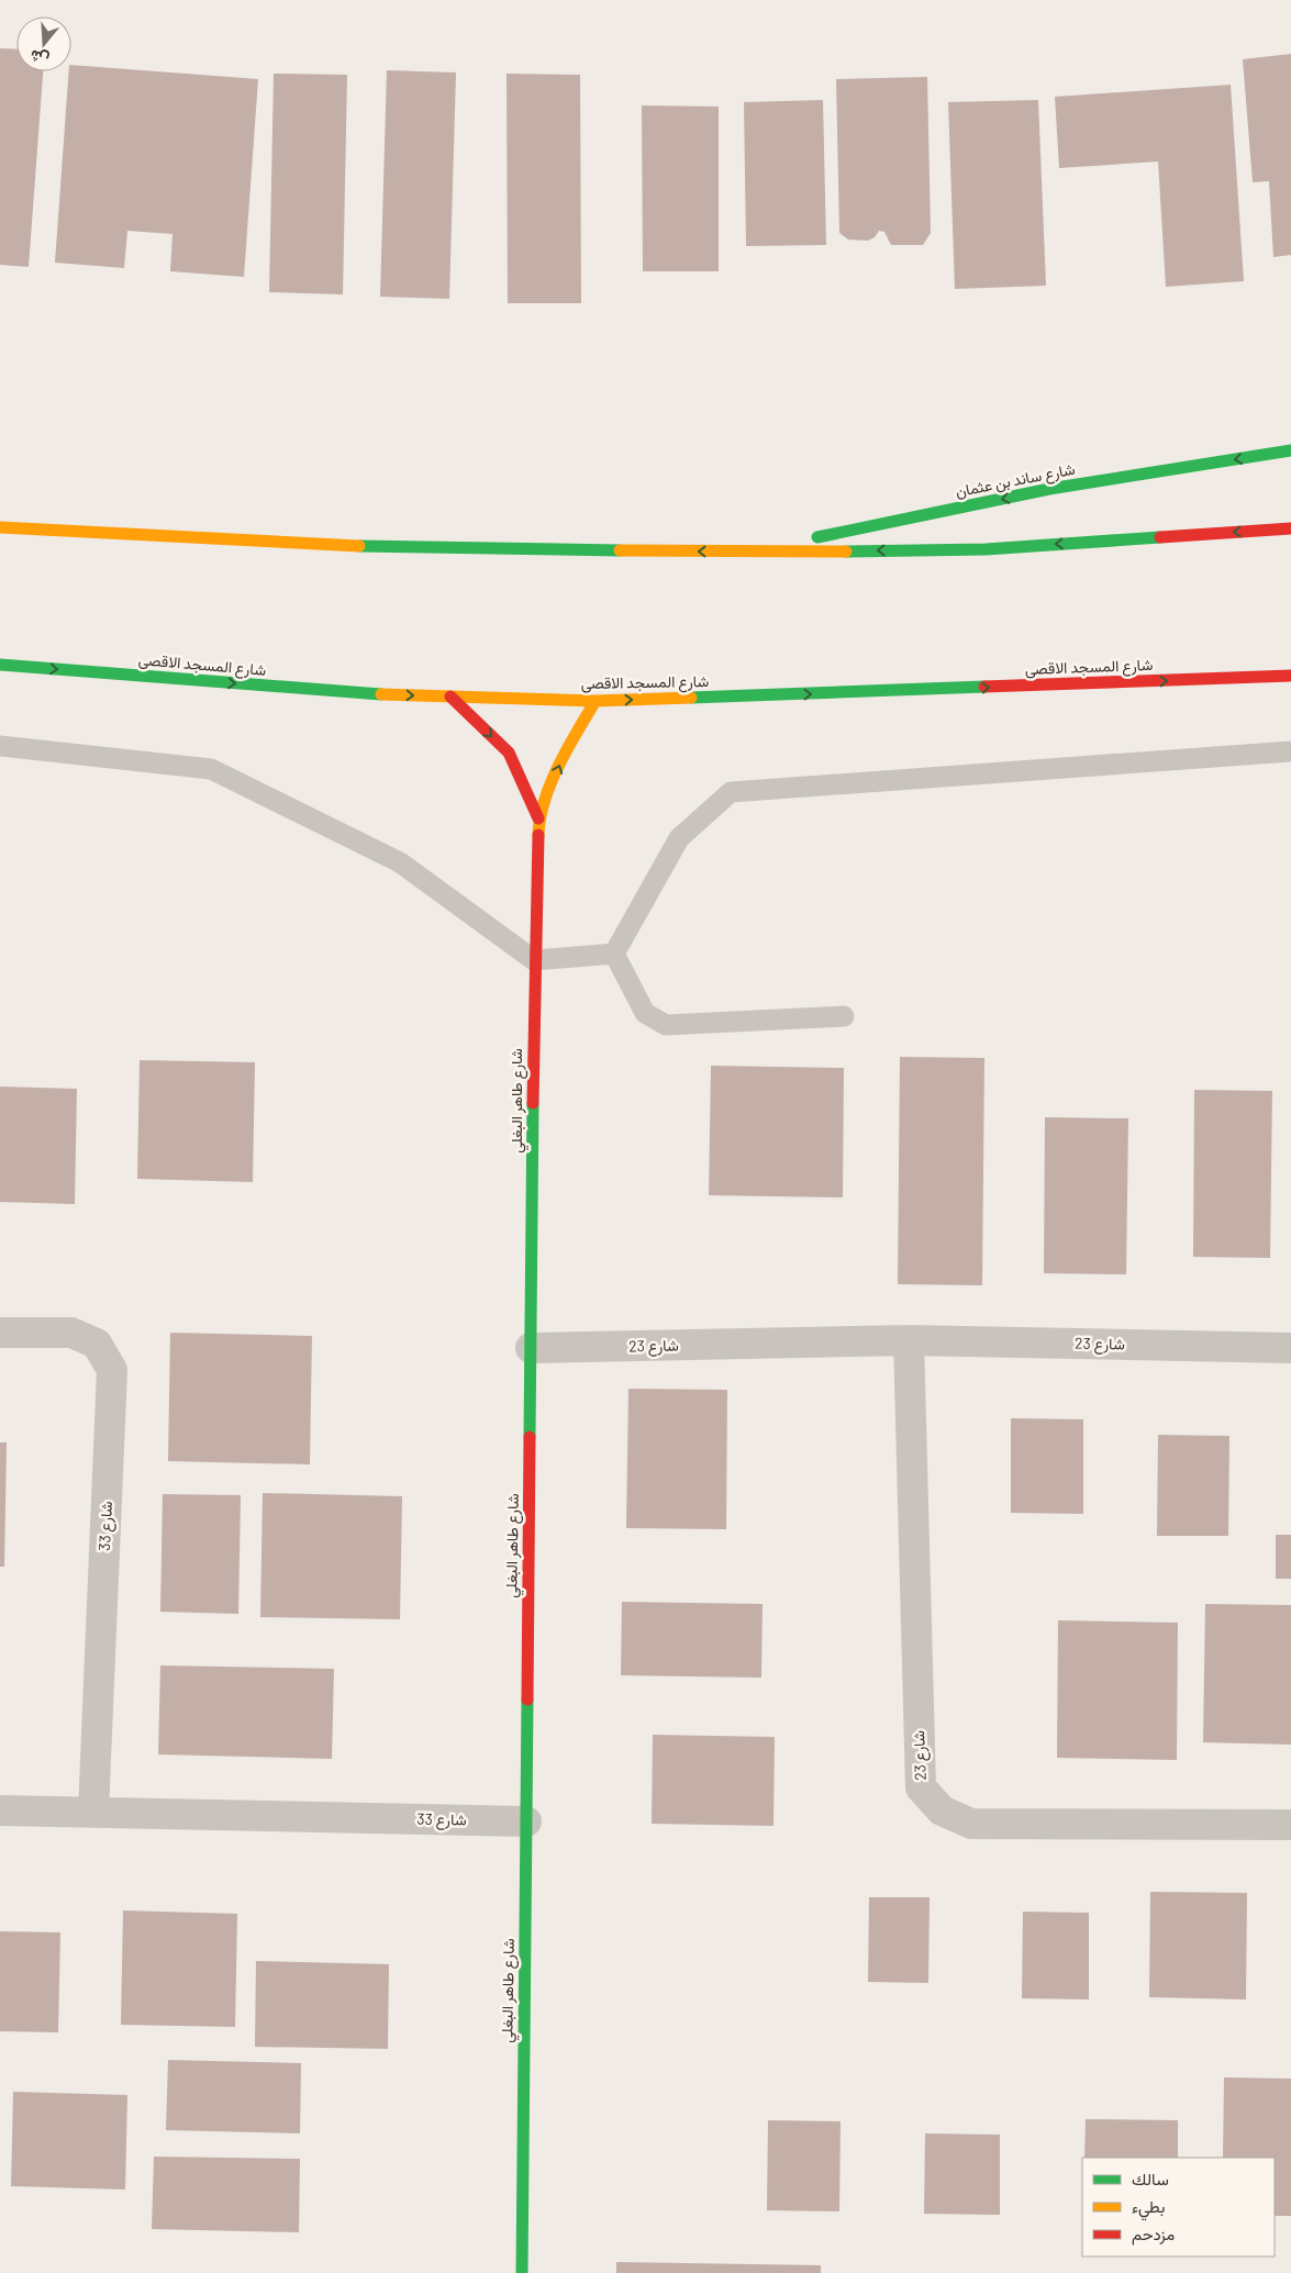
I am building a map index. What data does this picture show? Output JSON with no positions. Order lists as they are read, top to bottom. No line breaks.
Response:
{"streets":{"main road":["شارع ساند بن عثمان","شارع المسجد الاقصى","شارع طاهر البغلي"],"street":["شارع 23","شارع 33"]},"crossings":[["شارع المسجد الاقصى","شارع طاهر البغلي"],["شارع طاهر البغلي","شارع 23"],["شارع طاهر البغلي","شارع 33"]],"one_way":["شارع المسجد الاقصى"],"legend":["سالك","بطيء","مزدحم"],"north":"bottom"}
